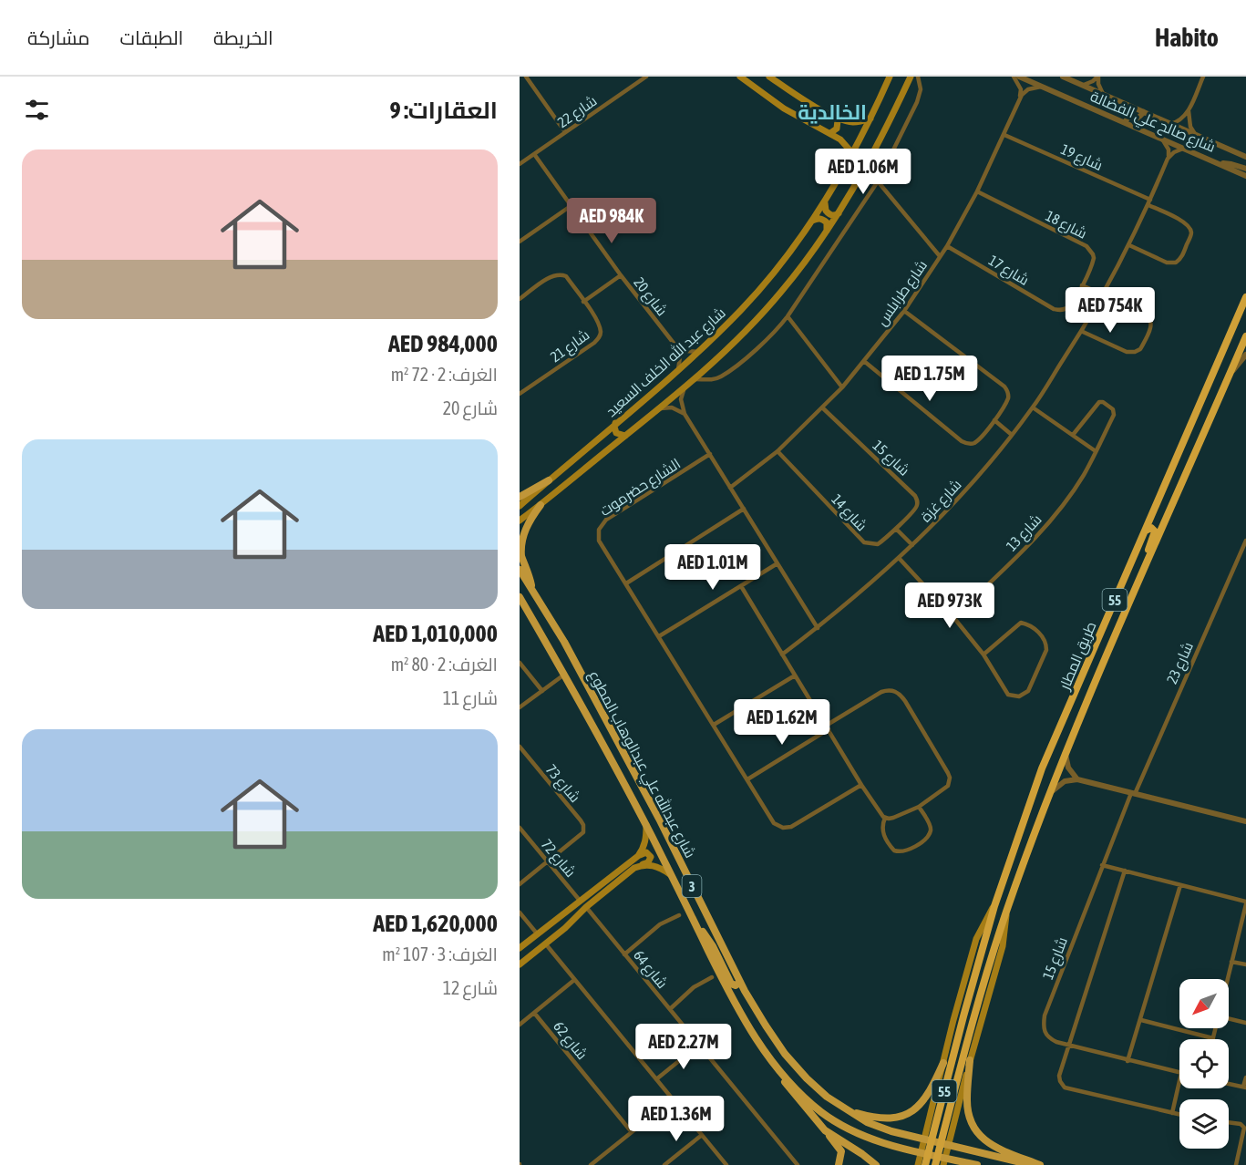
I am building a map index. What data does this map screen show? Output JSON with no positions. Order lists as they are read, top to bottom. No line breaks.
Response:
{"streets":{"highway":["55","طريق المطار"],"main road":["شارع عبد الله الخلف السعيد","شارع عبدالله علي عبدالوهاب المطوع","3"],"street":["شارع 22","شارع صالح علي الفضالة","شارع 19","شارع 18","شارع 17","شارع طرابلس","شارع 20","شارع 21","شارع 15","الشارع حضرموت","شارع غزة","شارع 14","شارع 13","شارع 23","شارع 73","شارع 72","شارع 64","شارع 62"]},"crossings":[["شارع 22","شارع 20"],["شارع 19","شارع طرابلس"],["شارع 19","شارع غزة"],["شارع 18","شارع 17"],["شارع 18","شارع طرابلس"],["شارع 17","شارع طرابلس"],["شارع طرابلس","شارع 15"],["شارع طرابلس","شارع 14"],["شارع 15","شارع 14"],["شارع 15","شارع 23"],["طريق المطار","شارع عبدالله علي عبدالوهاب المطوع"],["طريق المطار","3"],["شارع عبدالله علي عبدالوهاب المطوع","3"],["شارع 73","شارع 72"],["شارع 72","شارع 64"]],"districts":["الخالدية"],"north":"bottom left","page":{"header":"Habito","nav":["الخريطة","الطبقات","مشاركة"],"heading":"العقارات: 9","list":[{"name":"AED 984,000","note":"الغرف: 2 · 72 m² · شارع 20"},{"name":"AED 1,010,000","note":"الغرف: 2 · 80 m² · شارع 11"},{"name":"AED 1,620,000","note":"الغرف: 3 · 107 m² · شارع 12"}],"price":["AED 1.06M","AED 984K","AED 754K","AED 1.75M","AED 1.01M","AED 973K","AED 1.62M","AED 2.27M","AED 1.36M"]}}
